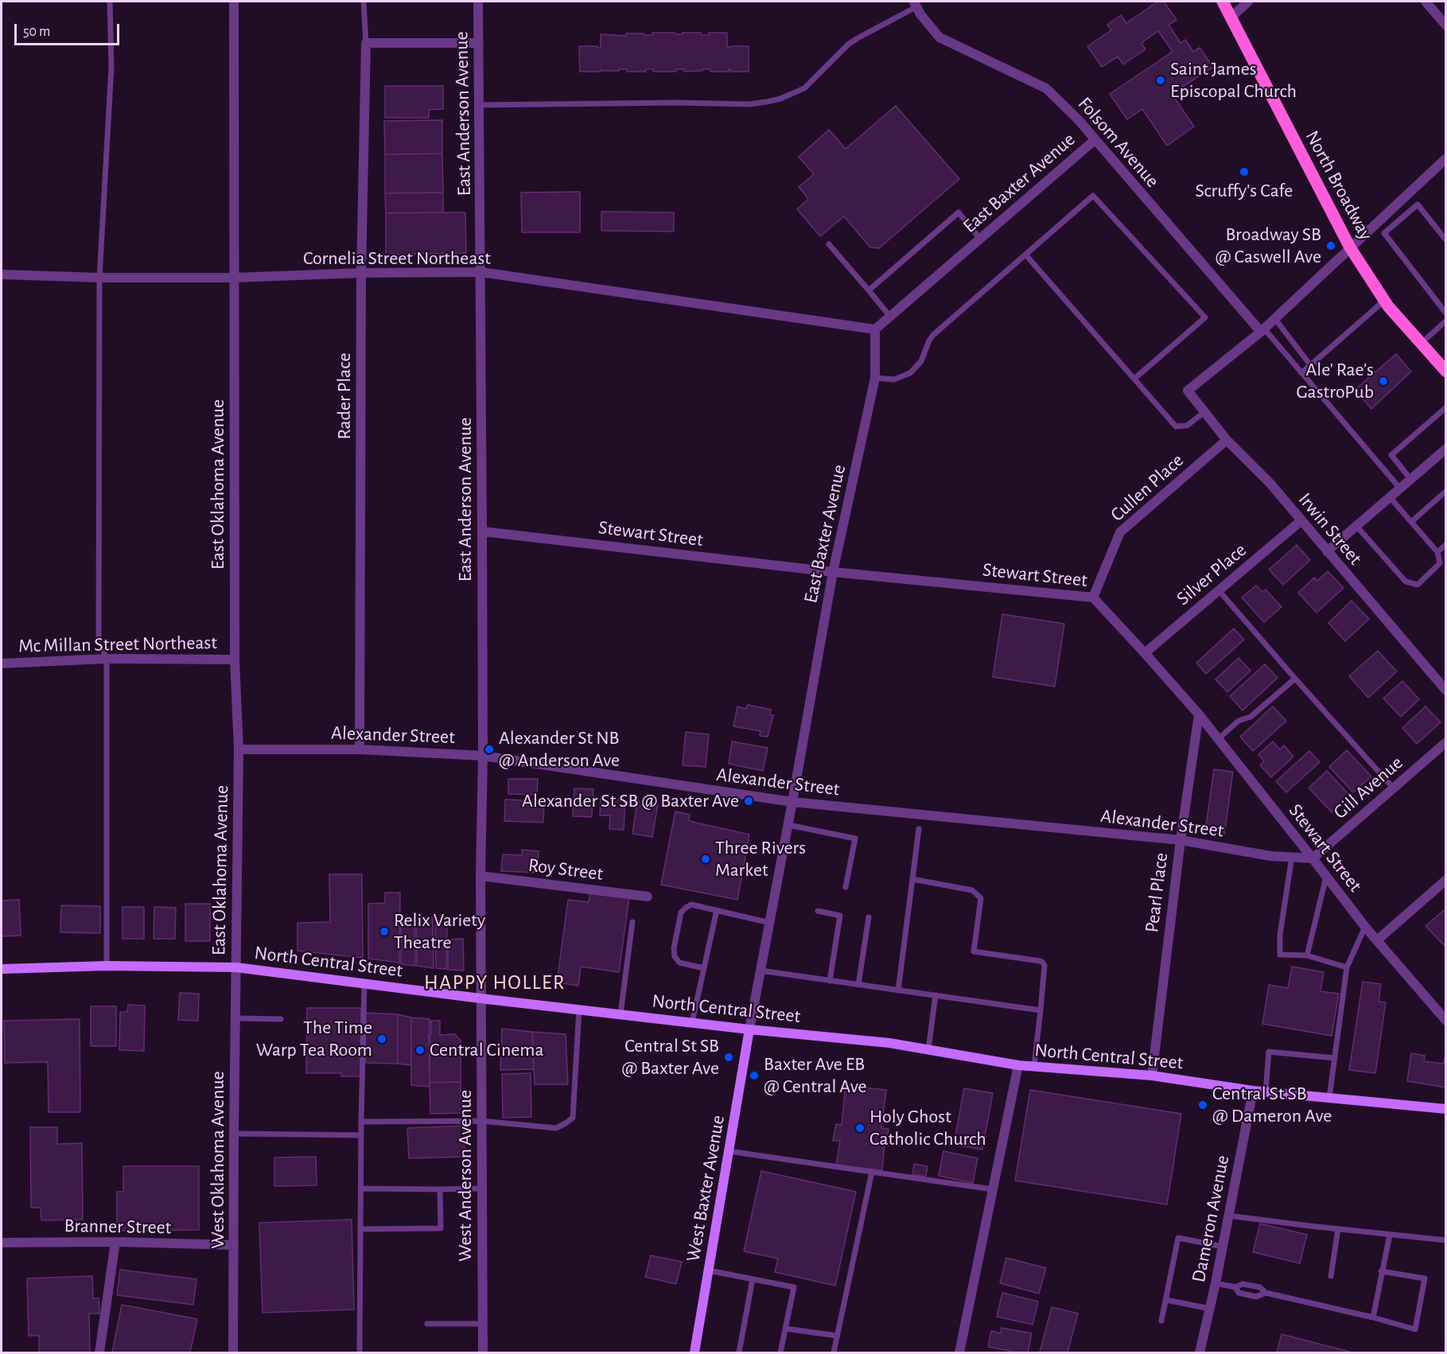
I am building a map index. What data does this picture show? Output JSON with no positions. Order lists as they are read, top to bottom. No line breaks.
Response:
{"streets":{"main road":["North Broadway","North Central Street","West Baxter Avenue"],"street":["East Anderson Avenue","Folsom Avenue","East Baxter Avenue","Cornelia Street Northeast","Rader Place","East Oklahoma Avenue","Cullen Place","Irwin Street","Stewart Street","Silver Place","Mc Millan Street Northeast","Alexander Street","Gill Avenue","Roy Street","Pearl Place","West Oklahoma Avenue","West Anderson Avenue","Dameron Avenue","Branner Street"]},"crossings":[["East Anderson Avenue","Cornelia Street Northeast"],["East Anderson Avenue","Stewart Street"],["East Anderson Avenue","Alexander Street"],["East Anderson Avenue","Roy Street"],["East Anderson Avenue","North Central Street"],["East Anderson Avenue","West Anderson Avenue"],["Folsom Avenue","East Baxter Avenue"],["Folsom Avenue","Irwin Street"],["East Baxter Avenue","Cornelia Street Northeast"],["East Baxter Avenue","Stewart Street"],["East Baxter Avenue","Alexander Street"],["East Baxter Avenue","North Central Street"],["East Baxter Avenue","West Baxter Avenue"],["Cornelia Street Northeast","Rader Place"],["Cornelia Street Northeast","East Oklahoma Avenue"],["Rader Place","Alexander Street"],["East Oklahoma Avenue","Mc Millan Street Northeast"],["East Oklahoma Avenue","Alexander Street"],["East Oklahoma Avenue","North Central Street"],["East Oklahoma Avenue","West Oklahoma Avenue"],["Cullen Place","Irwin Street"],["Cullen Place","Stewart Street"],["Irwin Street","Silver Place"],["Stewart Street","Silver Place"],["Stewart Street","Alexander Street"],["Stewart Street","Gill Avenue"],["Stewart Street","Pearl Place"],["Alexander Street","Gill Avenue"],["Alexander Street","Pearl Place"],["Pearl Place","North Central Street"],["North Central Street","West Oklahoma Avenue"],["North Central Street","West Anderson Avenue"],["North Central Street","West Baxter Avenue"],["North Central Street","Dameron Avenue"],["West Oklahoma Avenue","Branner Street"]],"districts":["HAPPY HOLLER"],"places":["Saint James Episcopal Church","Scruffy's Cafe","Broadway SB @ Caswell Ave","Ale' Rae’s GastroPub","Alexander St NB @ Anderson Ave","Alexander St SB @ Baxter Ave","Three Rivers Market","Relix Variety Theatre","The Time Warp Tea Room","Central Cinema","Central St SB @ Baxter Ave","Baxter Ave EB @ Central Ave","Central St SB @ Dameron Ave","Holy Ghost Catholic Church"],"scale_bar":"50 m"}
